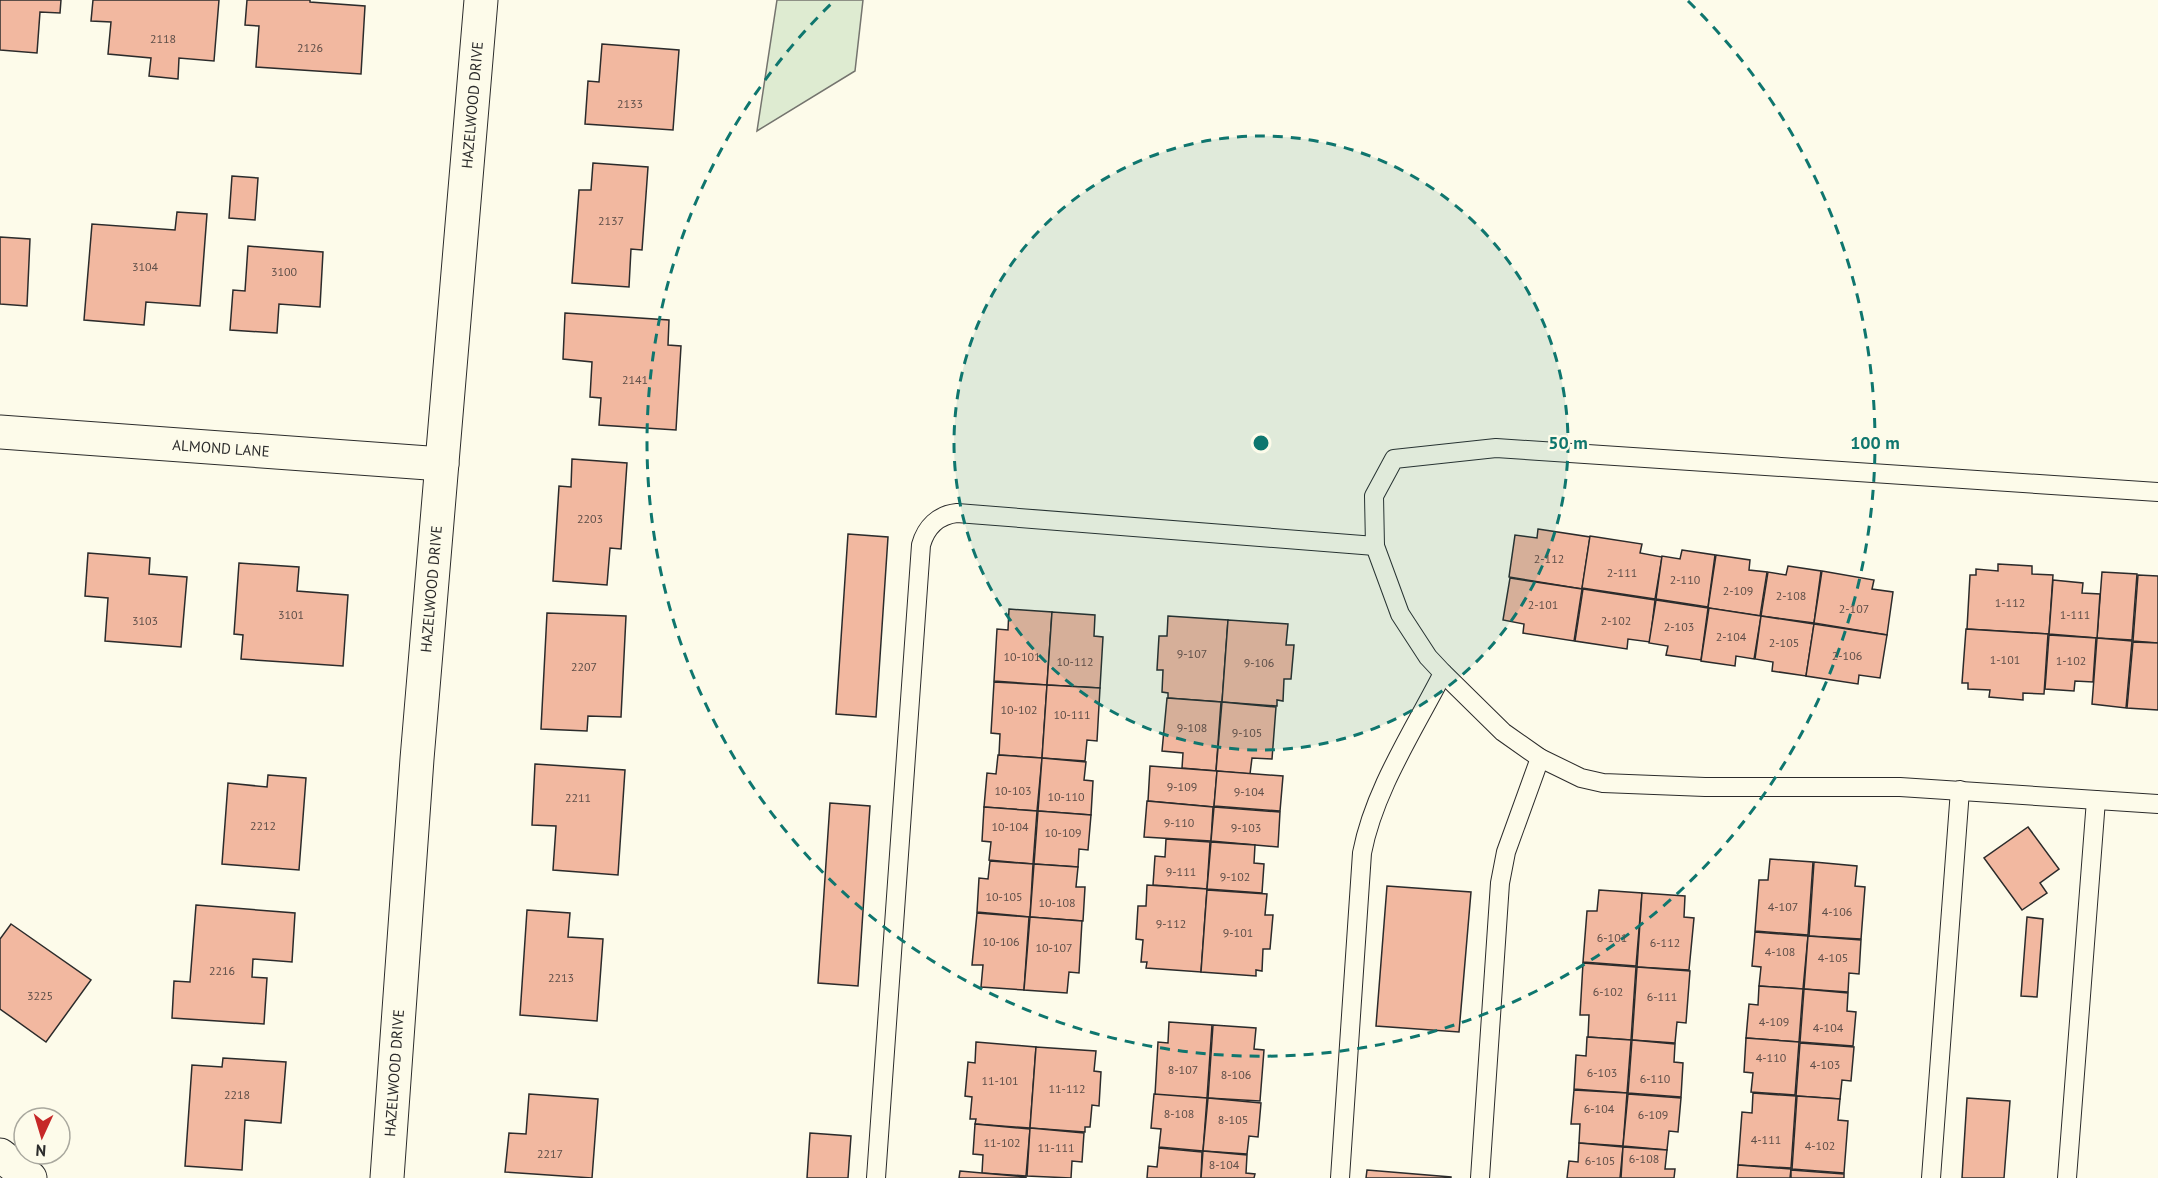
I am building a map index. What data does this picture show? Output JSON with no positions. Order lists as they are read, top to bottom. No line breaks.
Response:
{"streets":{"street":["HAZELWOOD DRIVE","ALMOND LANE"]},"crossings":[["HAZELWOOD DRIVE","ALMOND LANE"]],"house_numbers":["2118","2126","2133","2137","3104","3100","2141","2203","2-112","2-111","2-110","2-109","2-108","1-112","2-101","2-107","3101","1-111","3103","2-102","2-103","2-104","2-105","9-107","2-106","10-101","1-101","1-102","10-112","9-106","2207","10-102","10-111","9-108","9-105","9-109","10-103","9-104","10-110","2211","9-110","2212","10-104","9-103","10-109","9-111","9-102","10-105","10-108","4-107","4-106","9-112","9-101","6-101","10-106","6-112","10-107","4-108","4-105","2216","2213","6-102","3225","6-111","4-109","4-104","4-110","4-103","8-107","6-103","8-106","6-110","11-101","11-112","2218","6-104","8-108","6-109","8-105","4-111","11-102","4-102","11-111","2217","6-108","6-105","8-104"],"north":"bottom","rings":["50 m","100 m"]}
